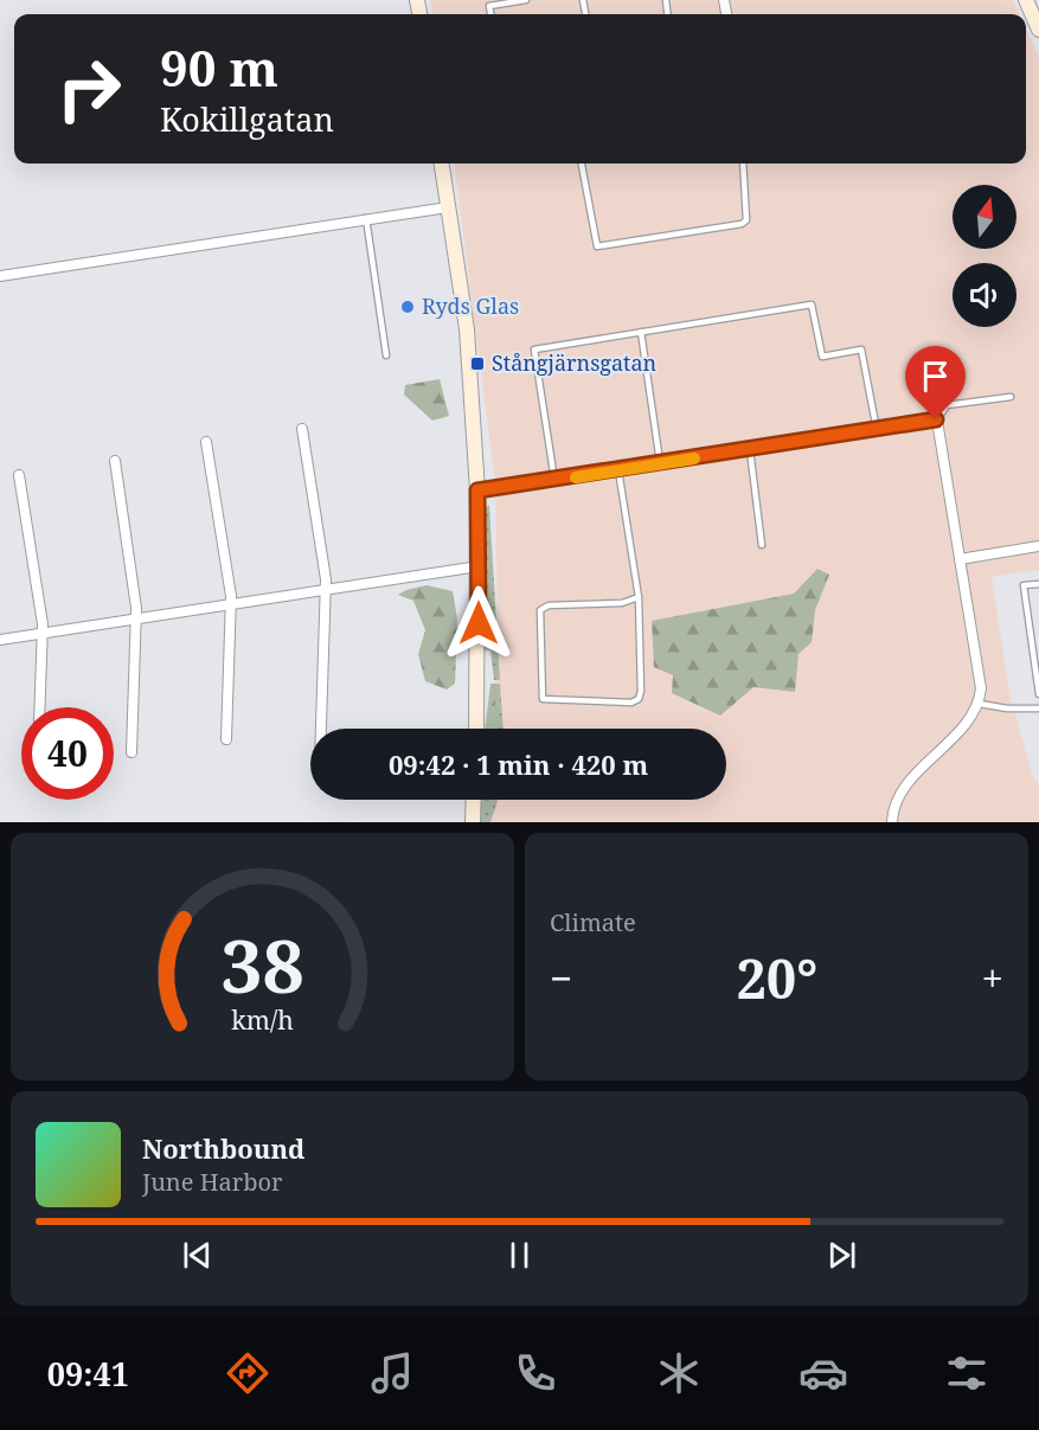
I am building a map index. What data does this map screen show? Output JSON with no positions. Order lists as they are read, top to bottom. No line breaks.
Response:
{"places":{"other":["Ryds Glas"],"transit":["Stångjärnsgatan"]},"north":"top","page":{"turn":["90 m","Kokillgatan"],"limit":"40","trip":"09:42 · 1 min · 420 m","tile":"Climate","heat":["−","20°","+"],"song":["Northbound","June Harbor"],"tabs":"09:41","gauge":["38","km/h"]}}
